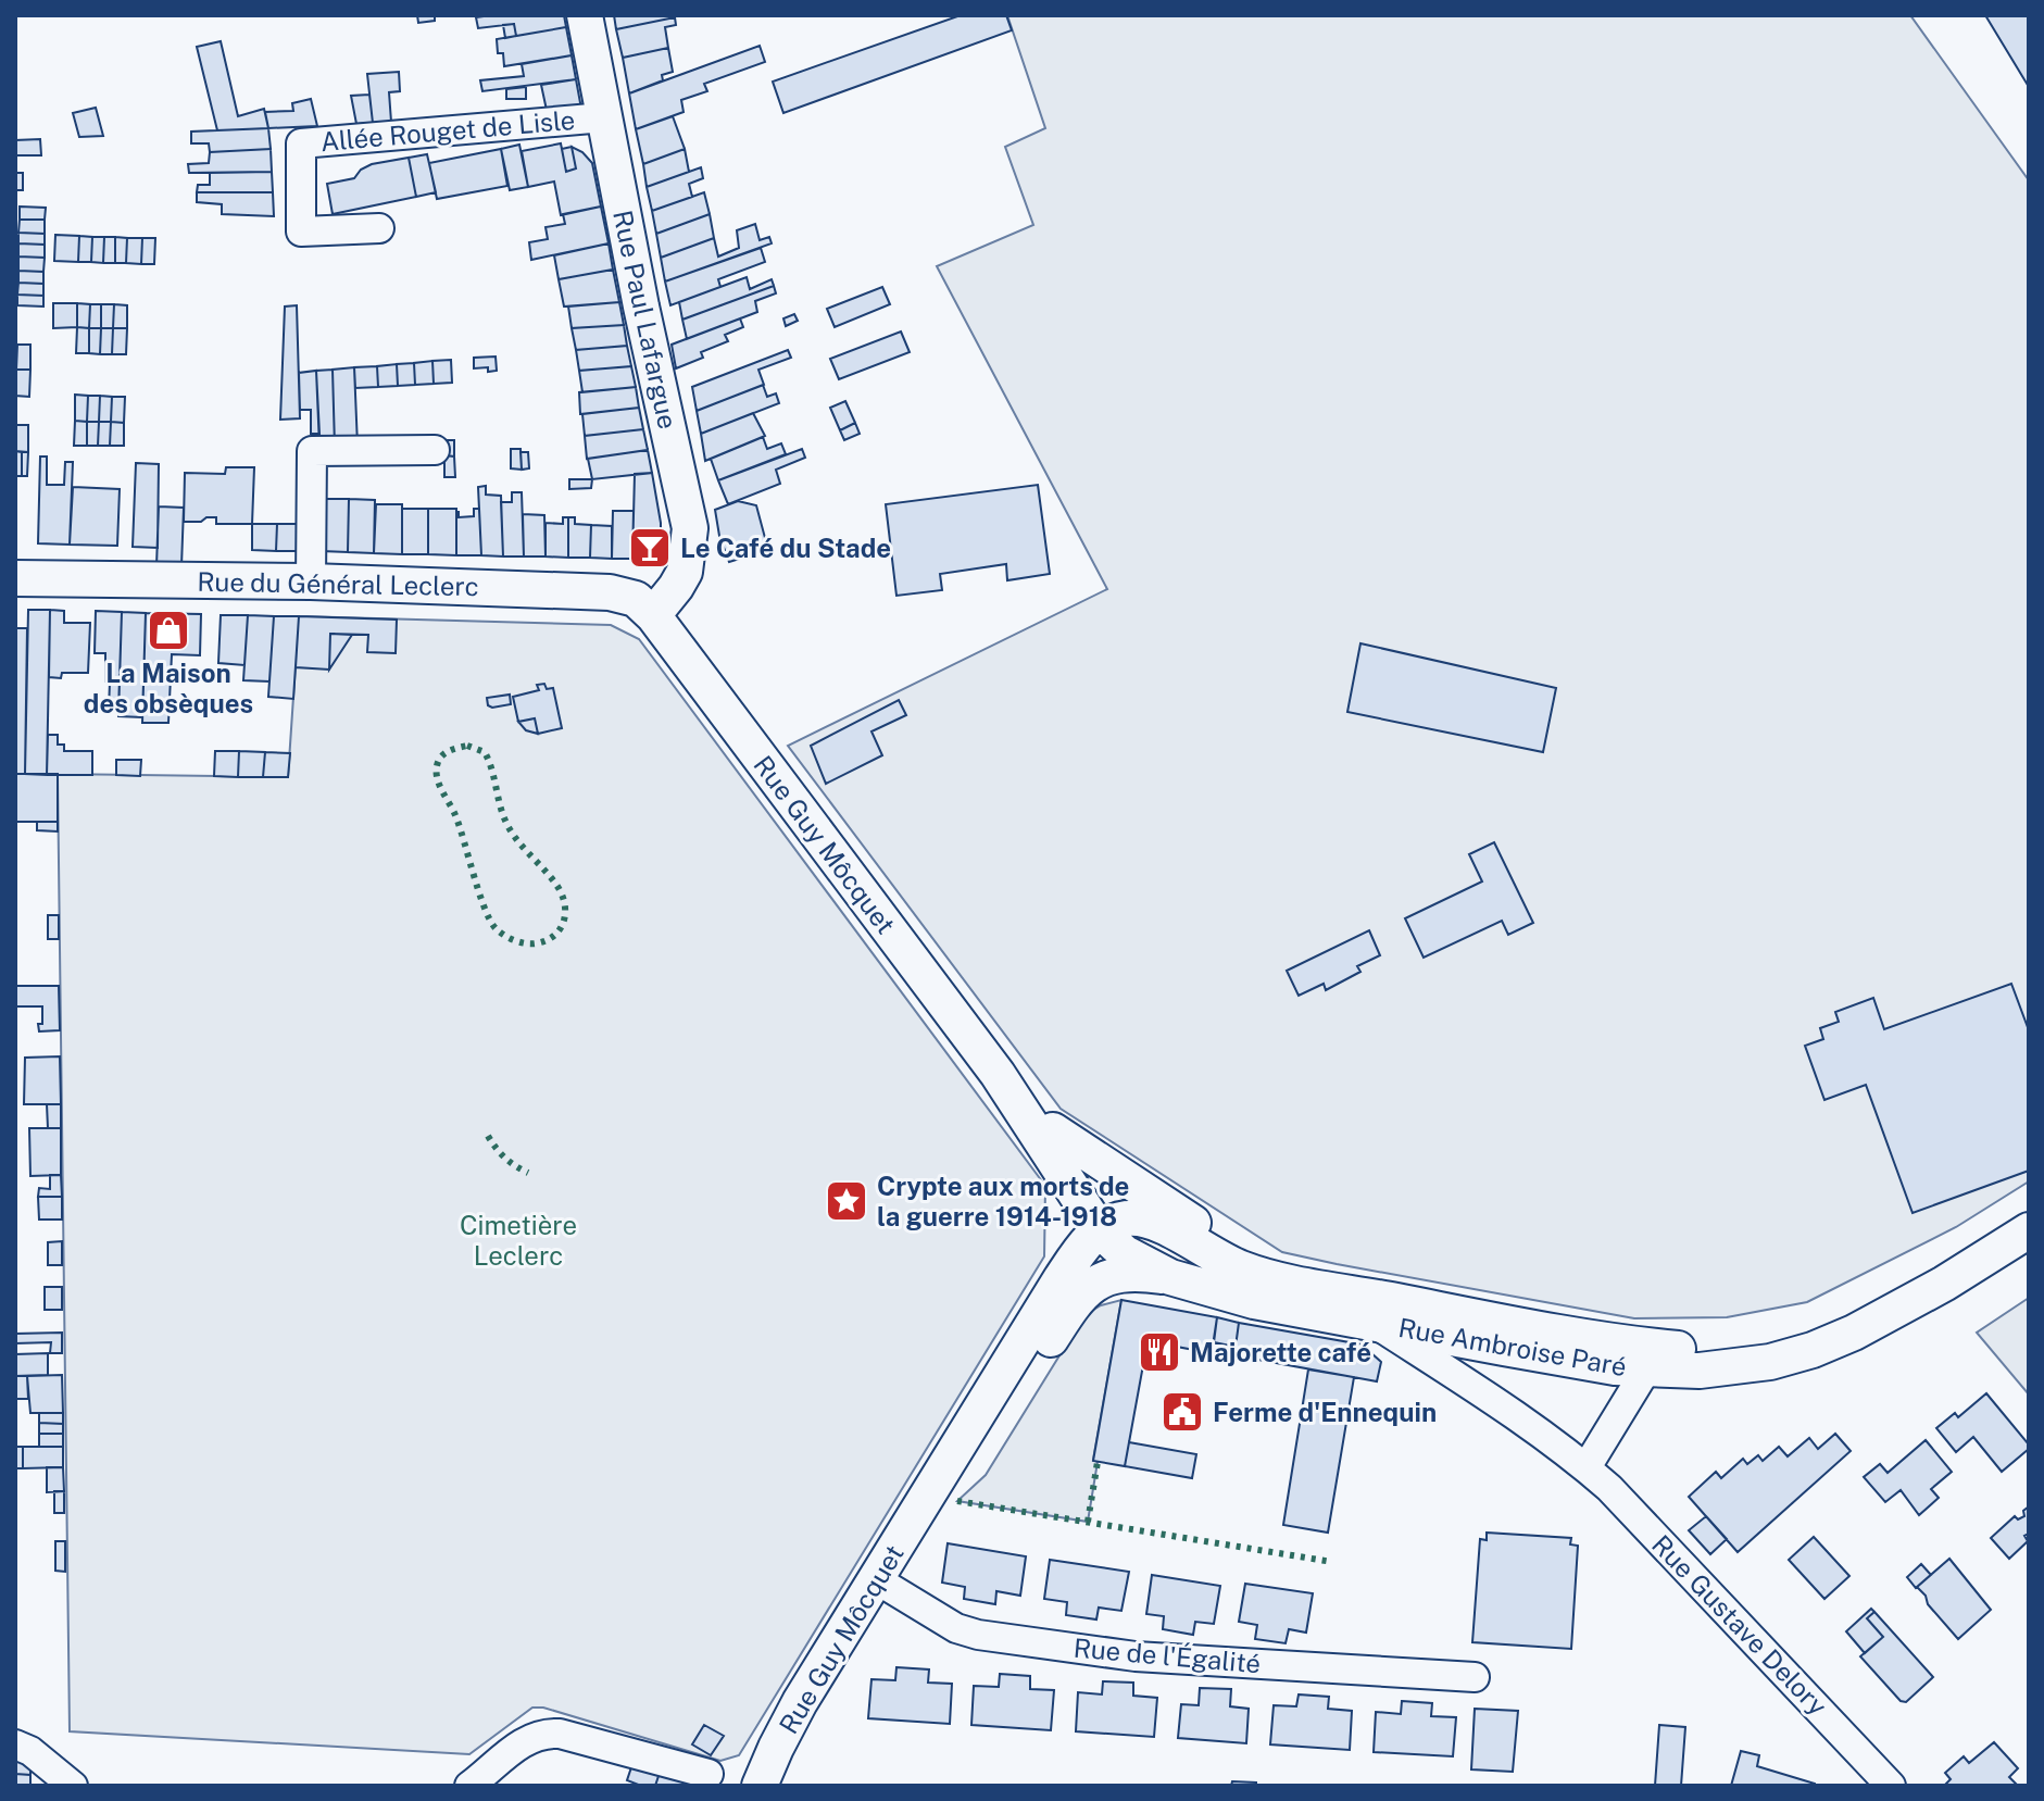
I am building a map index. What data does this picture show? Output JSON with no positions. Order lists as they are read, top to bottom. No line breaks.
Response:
{"streets":{"street":["Allée Rouget de Lisle","Rue Paul Lafargue","Rue du Général Leclerc","Rue Guy Môcquet","Rue Ambroise Paré","Rue Gustave Delory","Rue de l'Égalité"]},"crossings":[["Allée Rouget de Lisle","Rue Paul Lafargue"],["Rue Paul Lafargue","Rue du Général Leclerc"],["Rue Paul Lafargue","Rue Guy Môcquet"],["Rue du Général Leclerc","Rue Guy Môcquet"],["Rue Guy Môcquet","Rue Ambroise Paré"],["Rue Guy Môcquet","Rue de l'Égalité"],["Rue Ambroise Paré","Rue Gustave Delory"]],"parks":["Cimetière Leclerc"],"places":{"bar":["Le Café du Stade"],"shop":["La Maison des obsèques"],"place":["Crypte aux morts de la guerre 1914-1918"],"restaurant":["Majorette café"],"public building":["Ferme d'Ennequin"]}}
